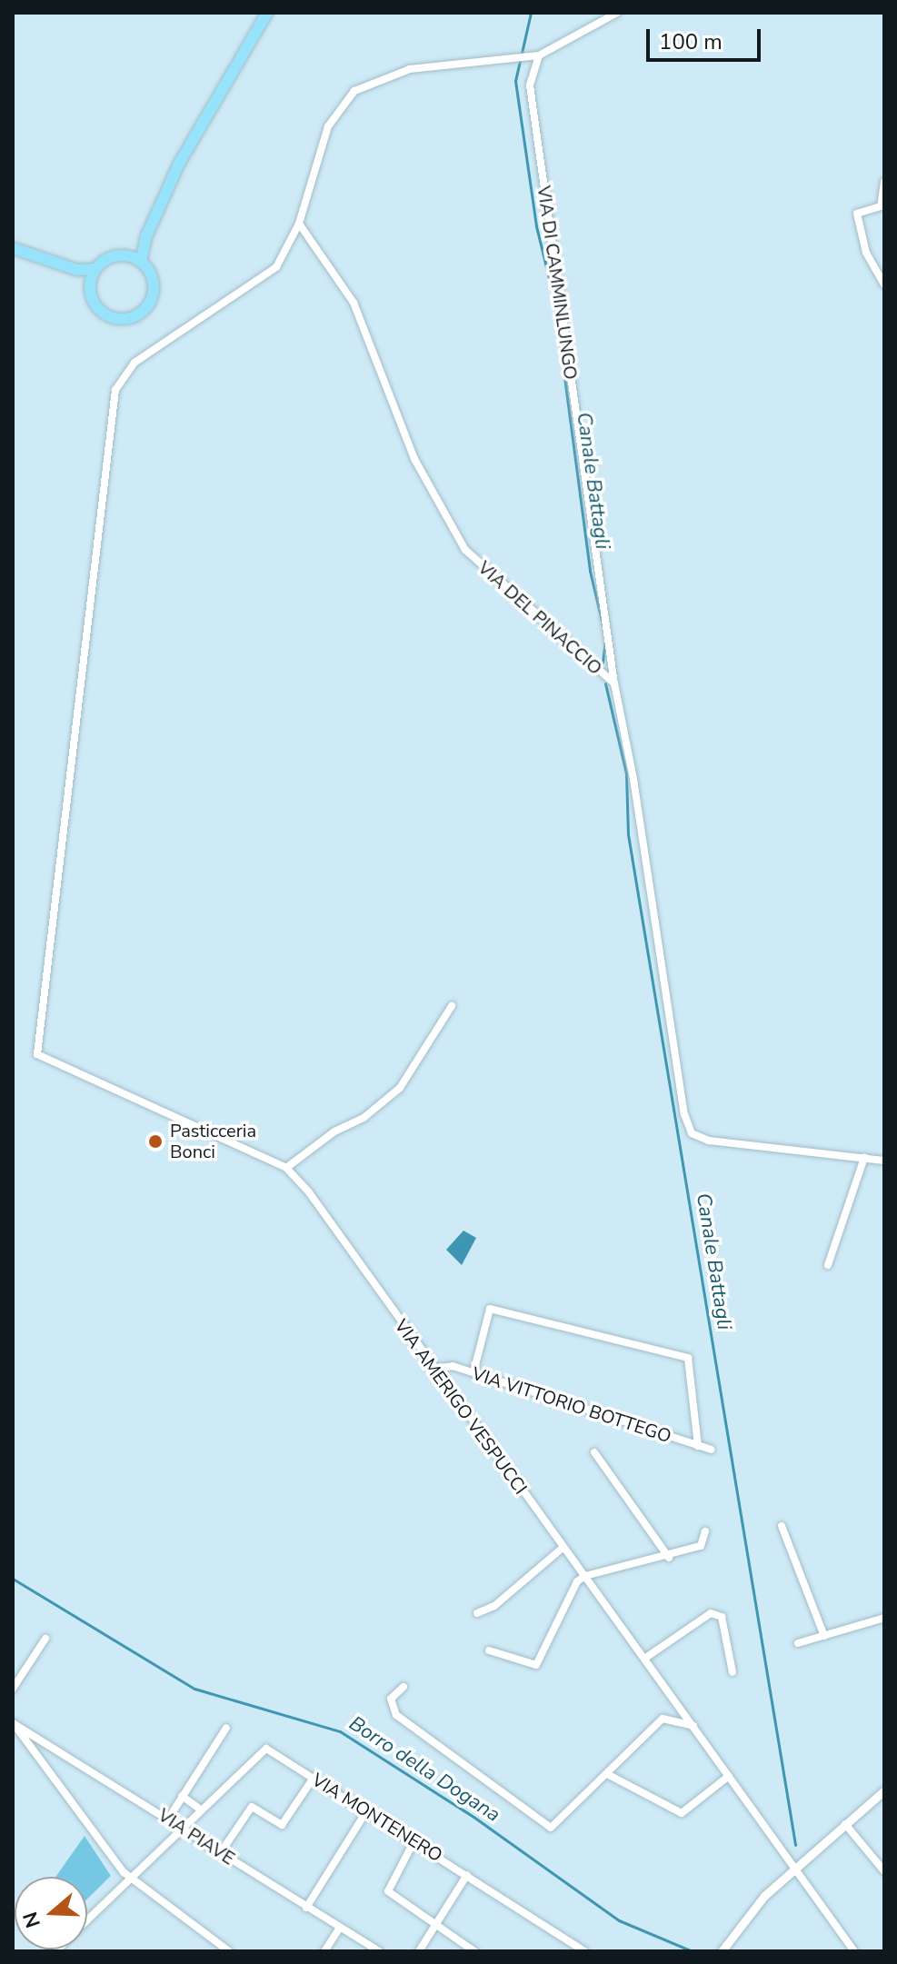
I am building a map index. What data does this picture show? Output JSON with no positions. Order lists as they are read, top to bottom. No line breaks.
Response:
{"streets":{"street":["VIA DI CAMMINLUNGO","VIA DEL PINACCIO","VIA VITTORIO BOTTEGO","VIA AMERIGO VESPUCCI","VIA MONTENERO","VIA PIAVE"]},"crossings":[["VIA DI CAMMINLUNGO","VIA DEL PINACCIO"],["VIA DEL PINACCIO","VIA AMERIGO VESPUCCI"],["VIA VITTORIO BOTTEGO","VIA AMERIGO VESPUCCI"],["VIA MONTENERO","VIA PIAVE"]],"water":["Canale Battagli","Borro della Dogana"],"places":["Pasticceria Bonci"],"scale_bar":"100 m","north":"left"}
